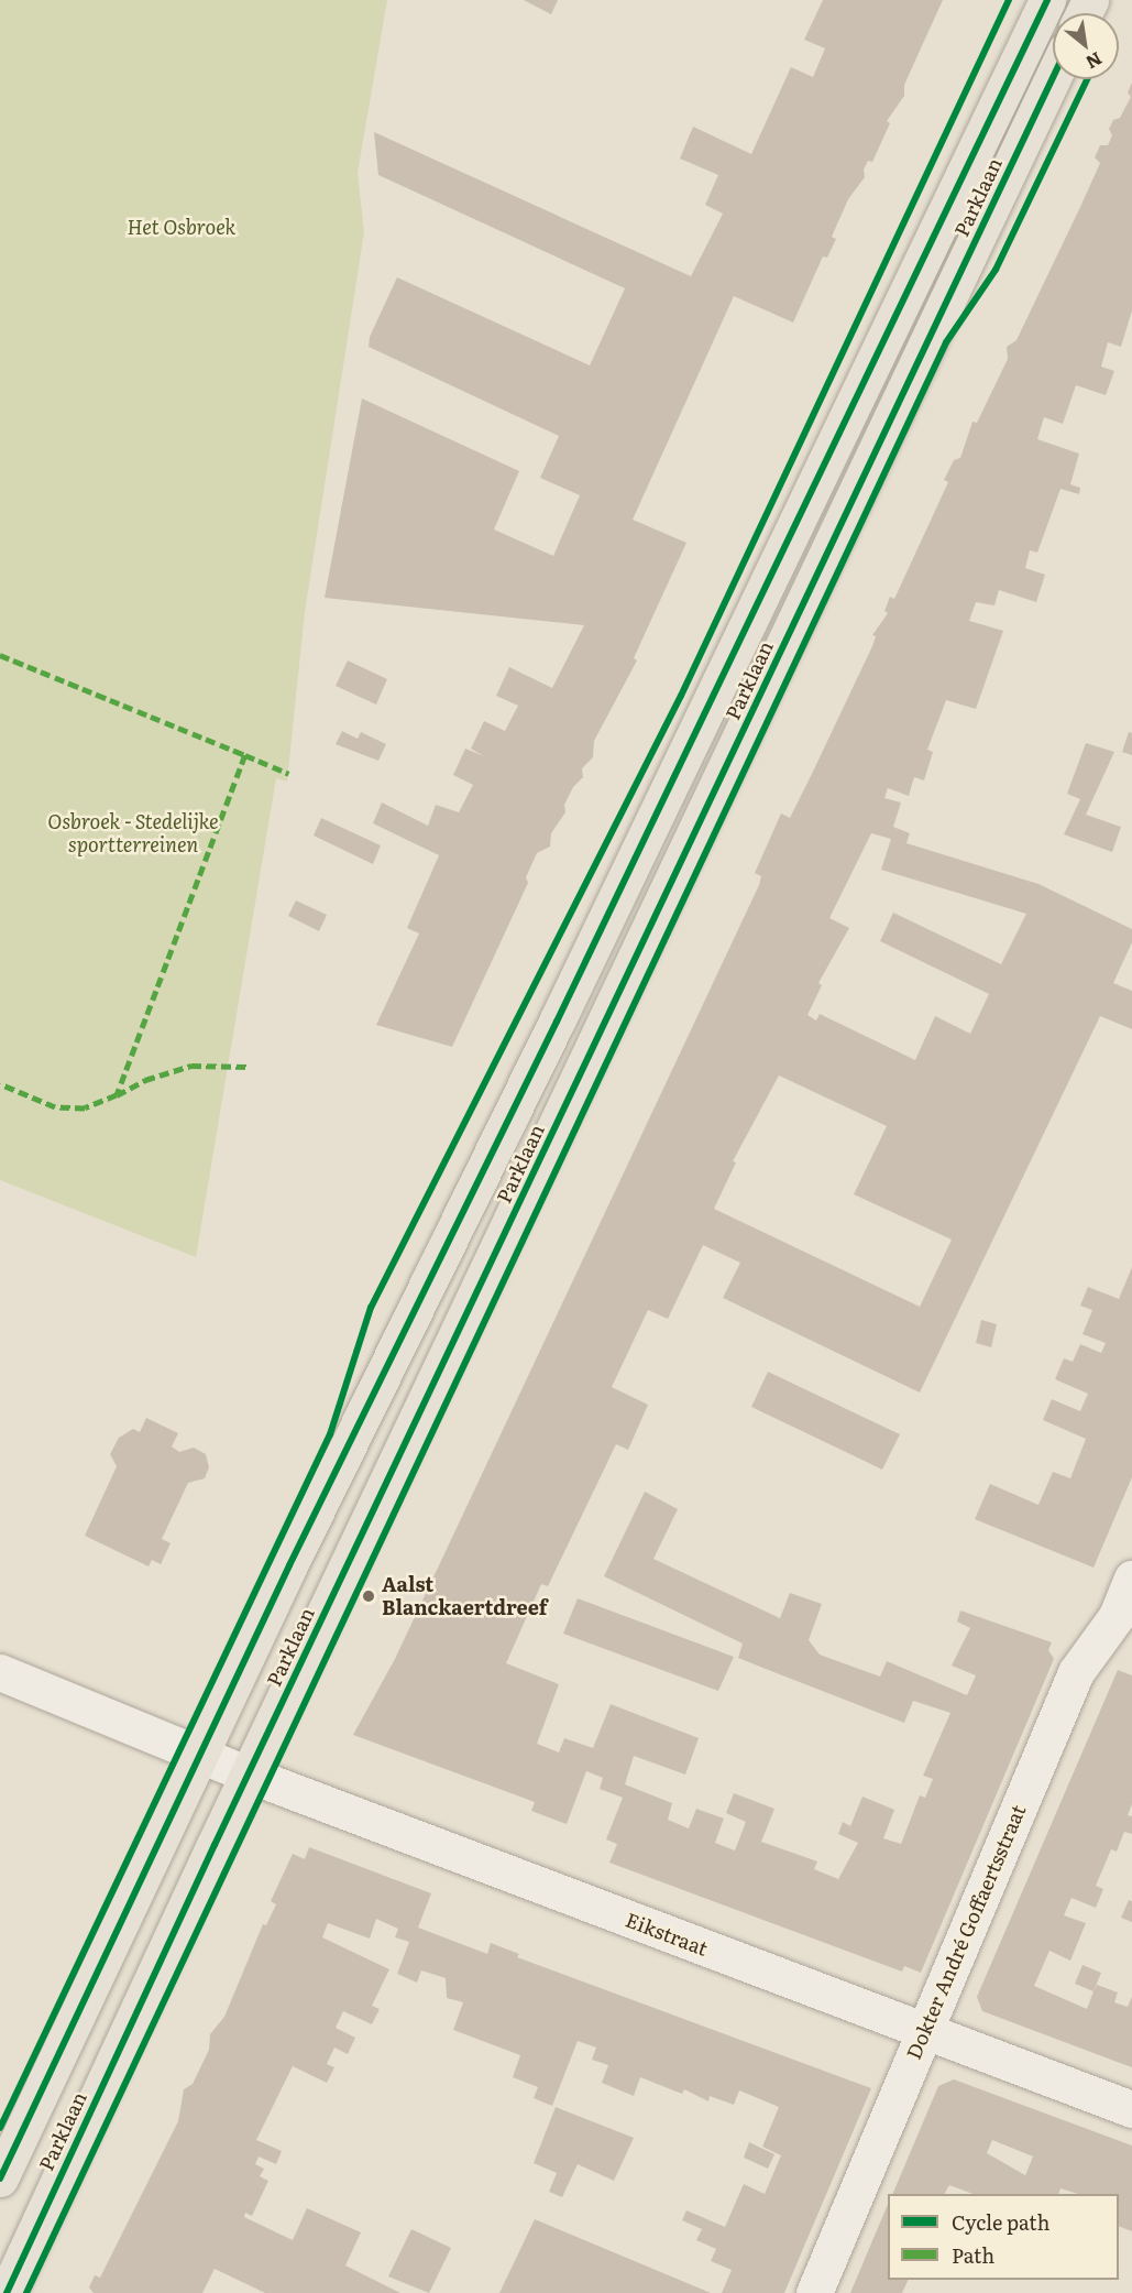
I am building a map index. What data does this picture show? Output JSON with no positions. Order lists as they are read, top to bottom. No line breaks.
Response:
{"streets":{"main road":["Parklaan"],"street":["Dokter André Goffaertsstraat","Eikstraat"]},"crossings":[["Parklaan","Eikstraat"],["Dokter André Goffaertsstraat","Eikstraat"]],"parks":["Het Osbroek","Osbroek - Stedelijke sportterreinen"],"places":["Aalst Blanckaertdreef"],"legend":["Cycle path","Path"],"north":"bottom right"}
